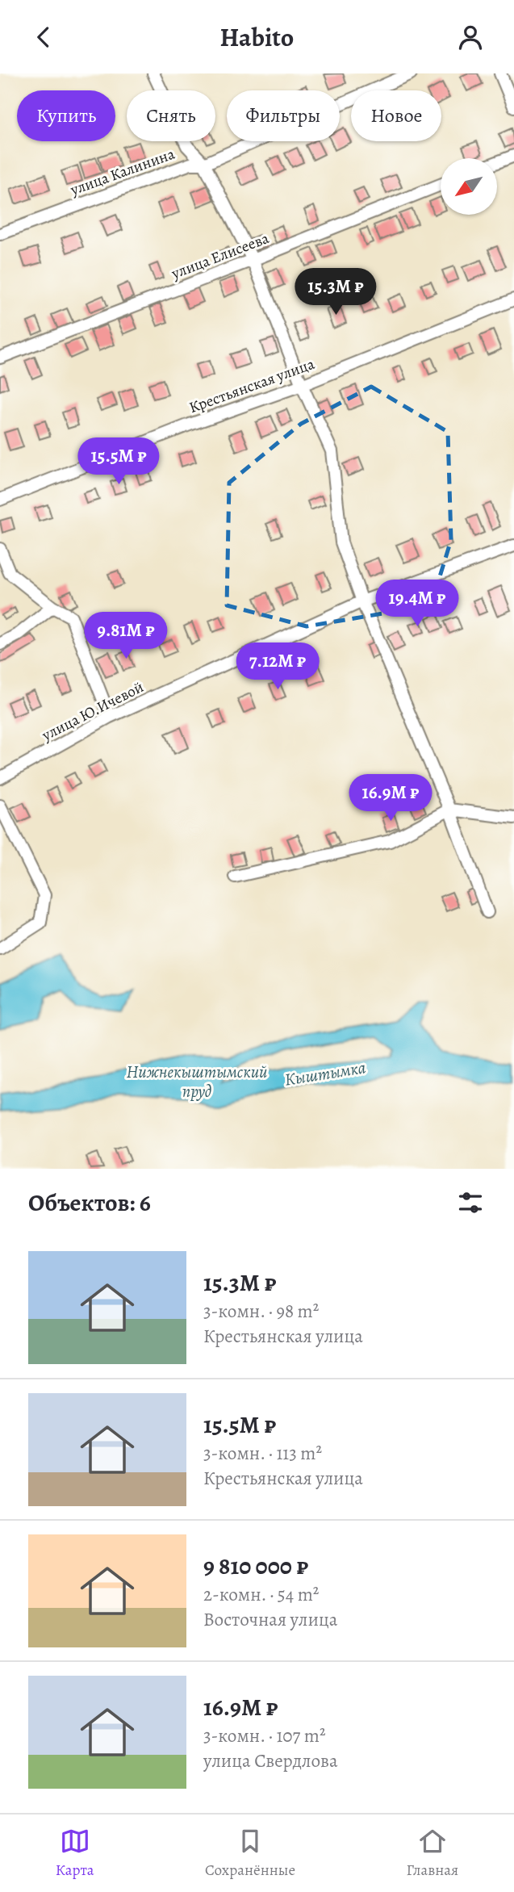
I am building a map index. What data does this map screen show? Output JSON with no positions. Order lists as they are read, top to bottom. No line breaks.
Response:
{"streets":{"street":["улица Калинина","улица Елисеева","Крестьянская улица","улица Ю.Ичевой"]},"water":["Нижнекыштымский пруд","Кыштымка"],"north":"bottom left","page":{"header":"Habito","chip":["Купить","Снять","Фильтры","Новое"],"price":["15.3M ₽","15.5M ₽","19.4M ₽","9.81M ₽","7.12M ₽","16.9M ₽"],"heading":"Объектов: 6","list":[{"name":"15.3M ₽","note":"3-комн. · 98 m² · Крестьянская улица"},{"name":"15.5M ₽","note":"3-комн. · 113 m² · Крестьянская улица"},{"name":"9 810 000 ₽","note":"2-комн. · 54 m² · Восточная улица"},{"name":"16.9M ₽","note":"3-комн. · 107 m² · улица Свердлова"}],"tabs":["Карта","Сохранённые","Главная"]}}
